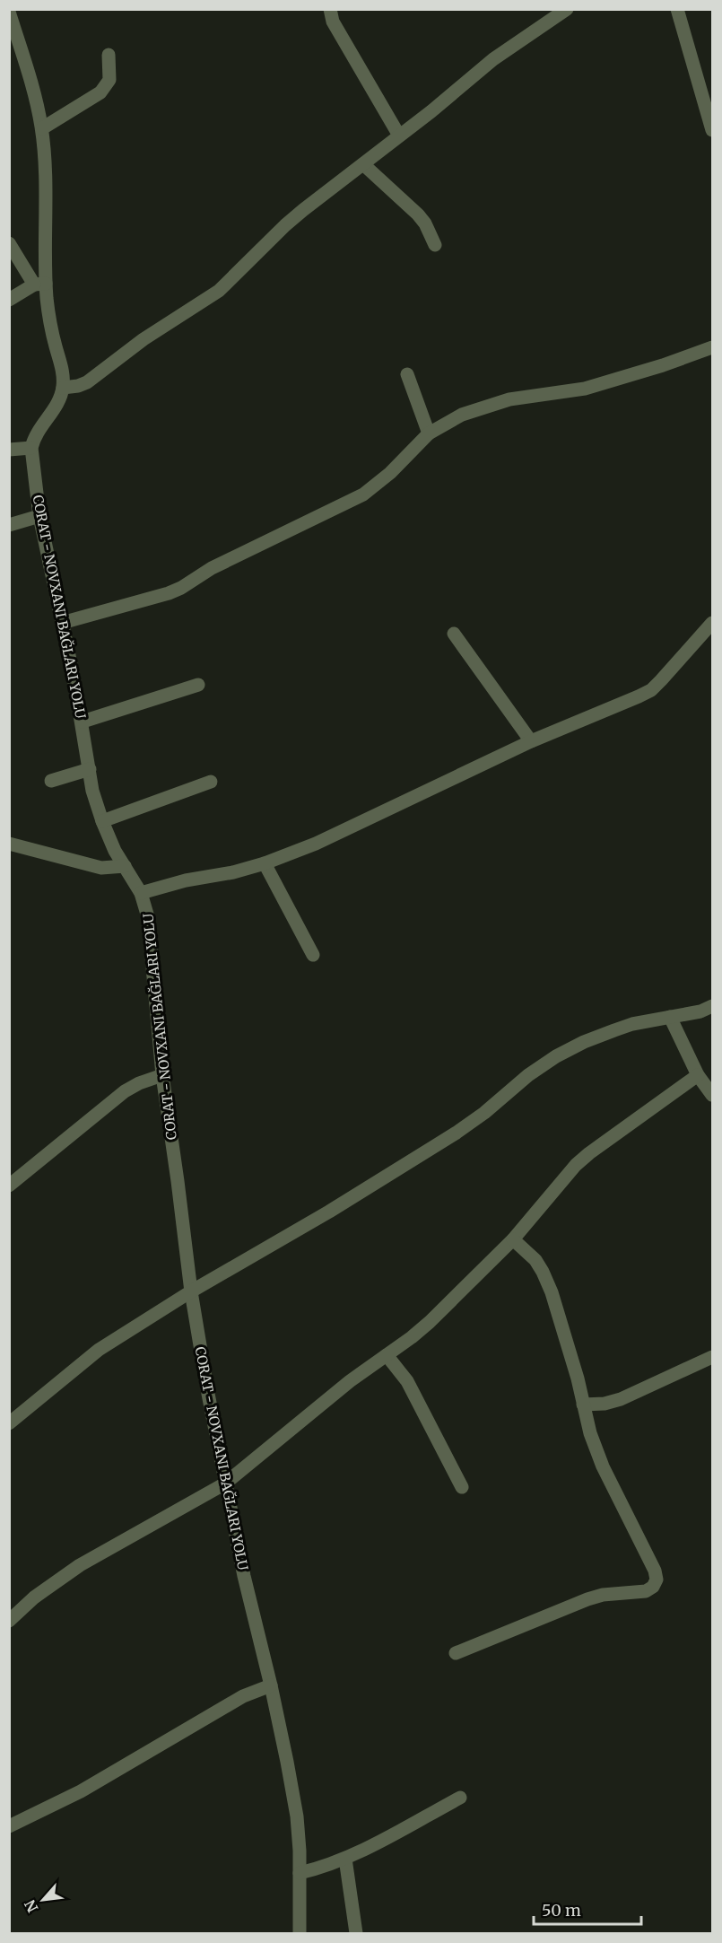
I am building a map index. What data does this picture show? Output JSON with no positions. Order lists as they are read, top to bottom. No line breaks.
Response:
{"scale_bar":"50 m","north":"bottom left"}
